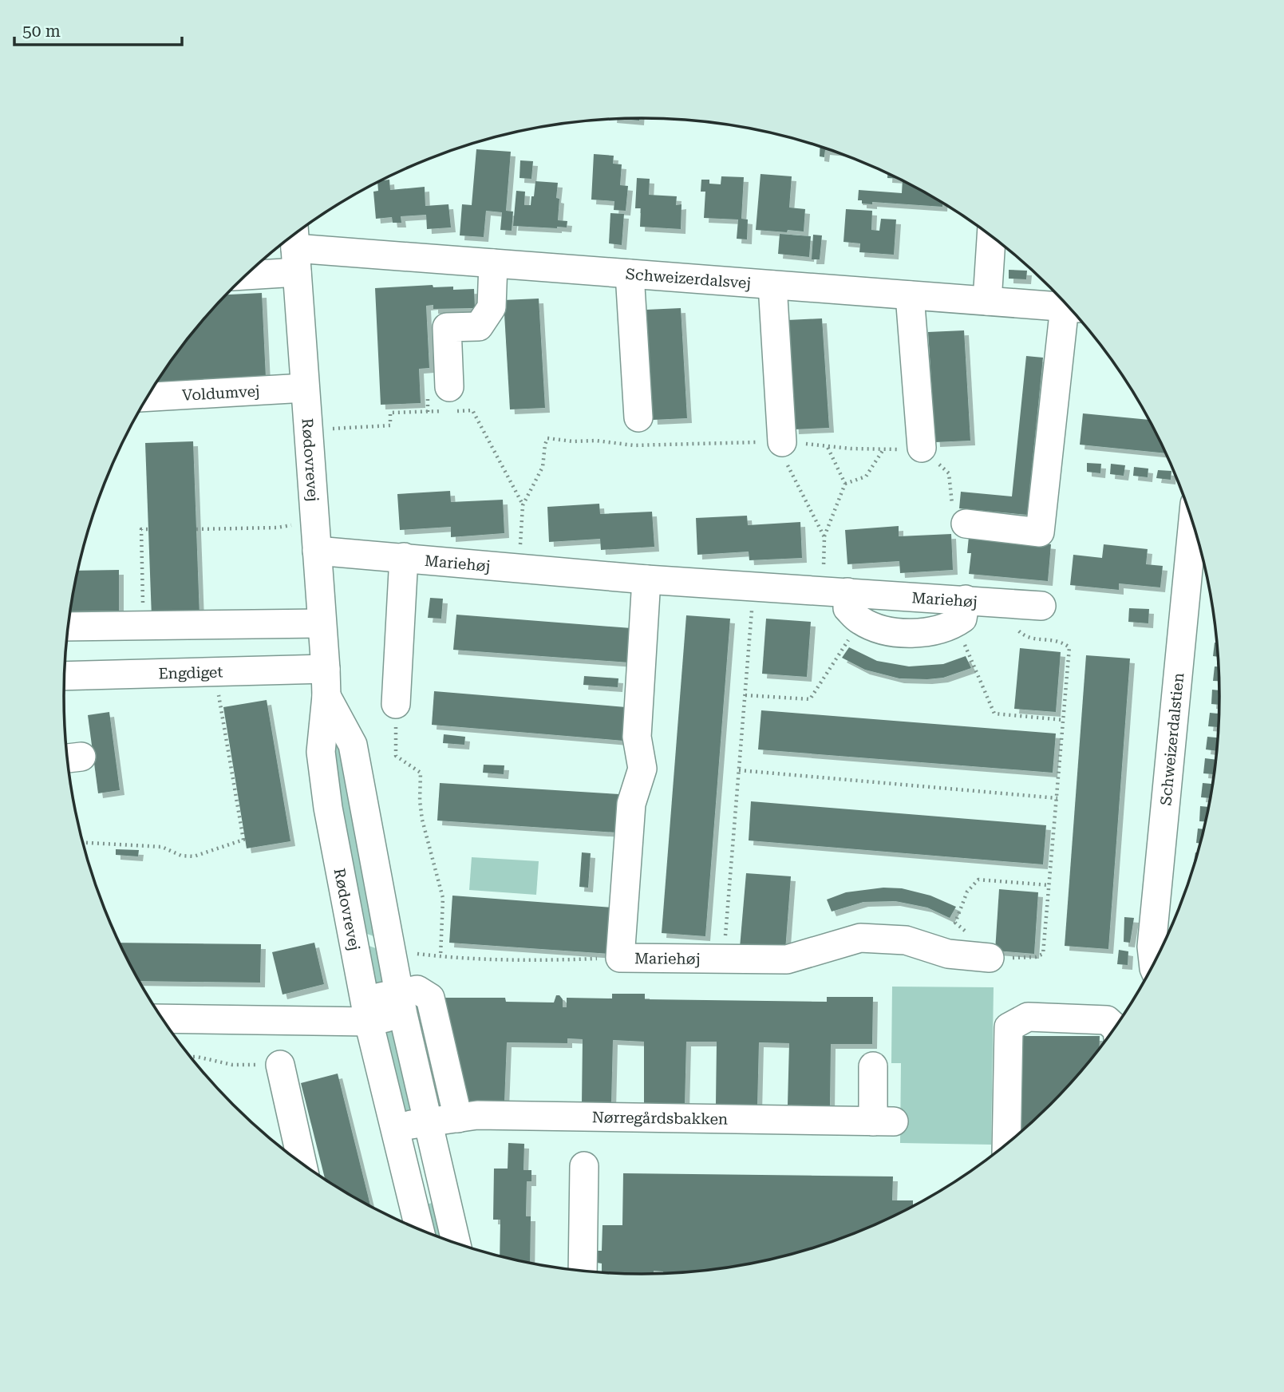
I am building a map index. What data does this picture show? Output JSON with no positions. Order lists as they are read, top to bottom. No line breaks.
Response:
{"streets":{"street":["Schweizerdalsvej","Voldumvej","Rødovrevej","Mariehøj","Engdiget","Schweizerdalstien","Nørregårdsbakken"]},"crossings":[["Schweizerdalsvej","Rødovrevej"],["Voldumvej","Rødovrevej"],["Rødovrevej","Mariehøj"],["Rødovrevej","Engdiget"],["Rødovrevej","Nørregårdsbakken"]],"scale_bar":"50 m"}
